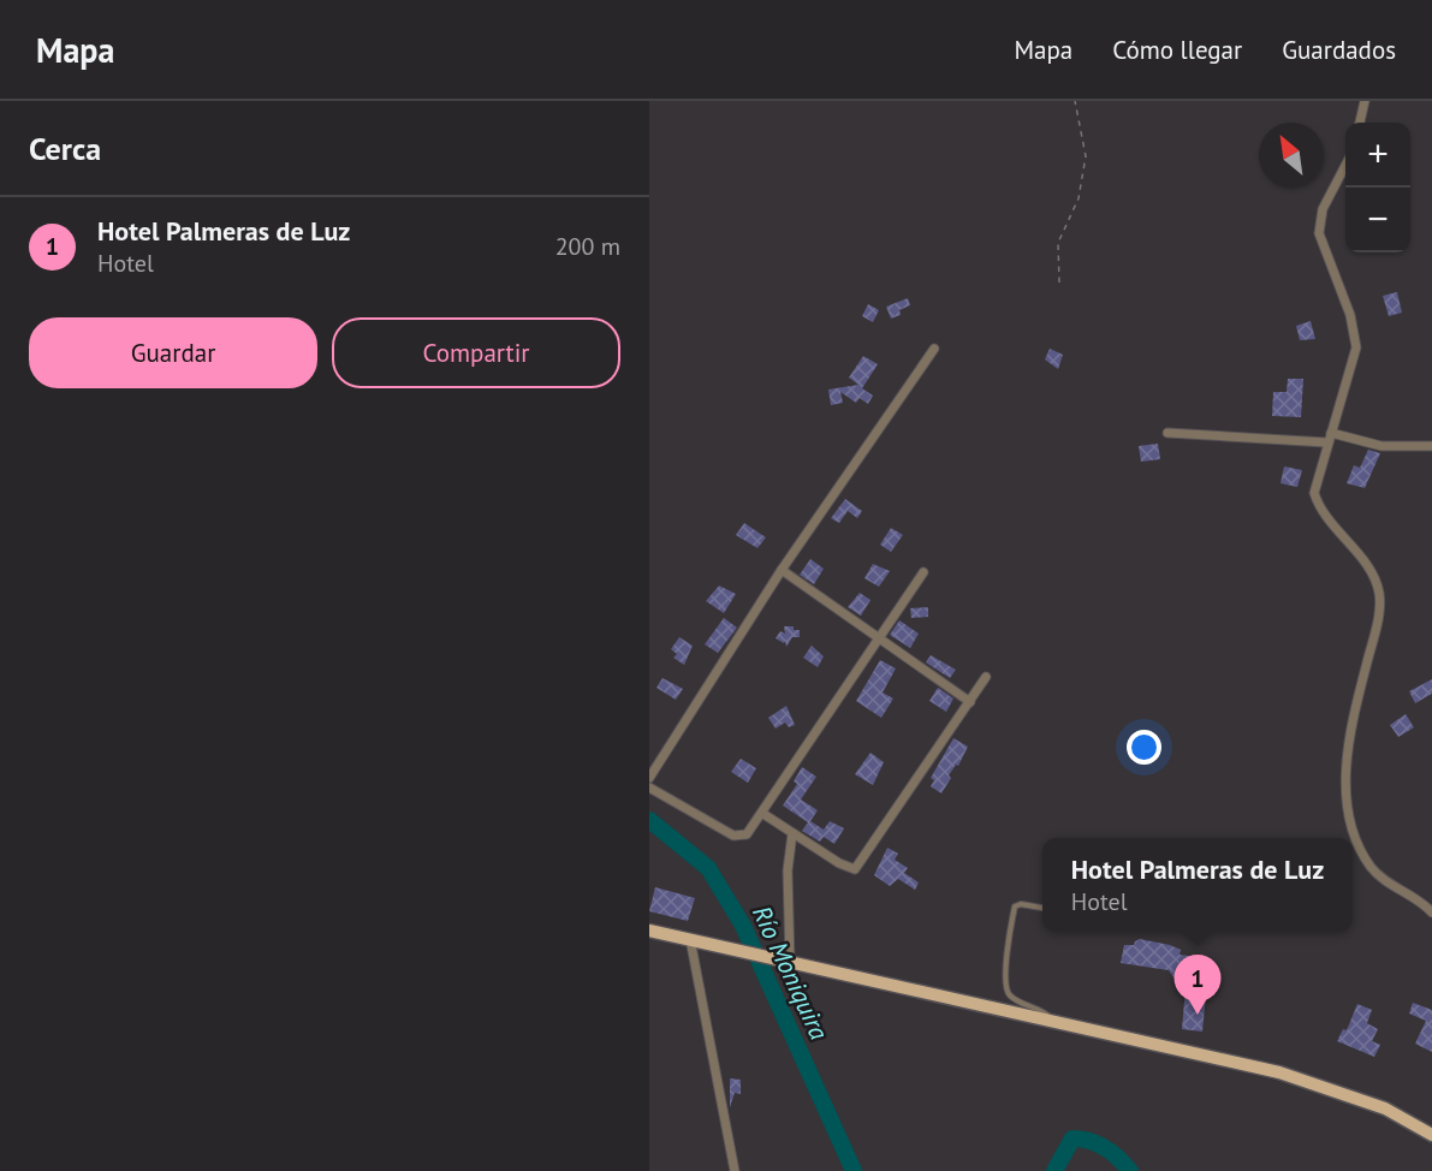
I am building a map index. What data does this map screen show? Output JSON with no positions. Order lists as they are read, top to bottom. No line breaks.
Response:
{"water":["Río Moniquira"],"north":"top left","page":{"header":"Mapa","nav":["Mapa","Cómo llegar","Guardados"],"heading":"Cerca","map_buttons":["+","−"],"list":[{"mark":"1","name":"Hotel Palmeras de Luz","note":"Hotel","value":"200 m"}],"buttons":["Guardar","Compartir"],"popup":["Hotel Palmeras de Luz","Hotel"],"pins":"1"}}
